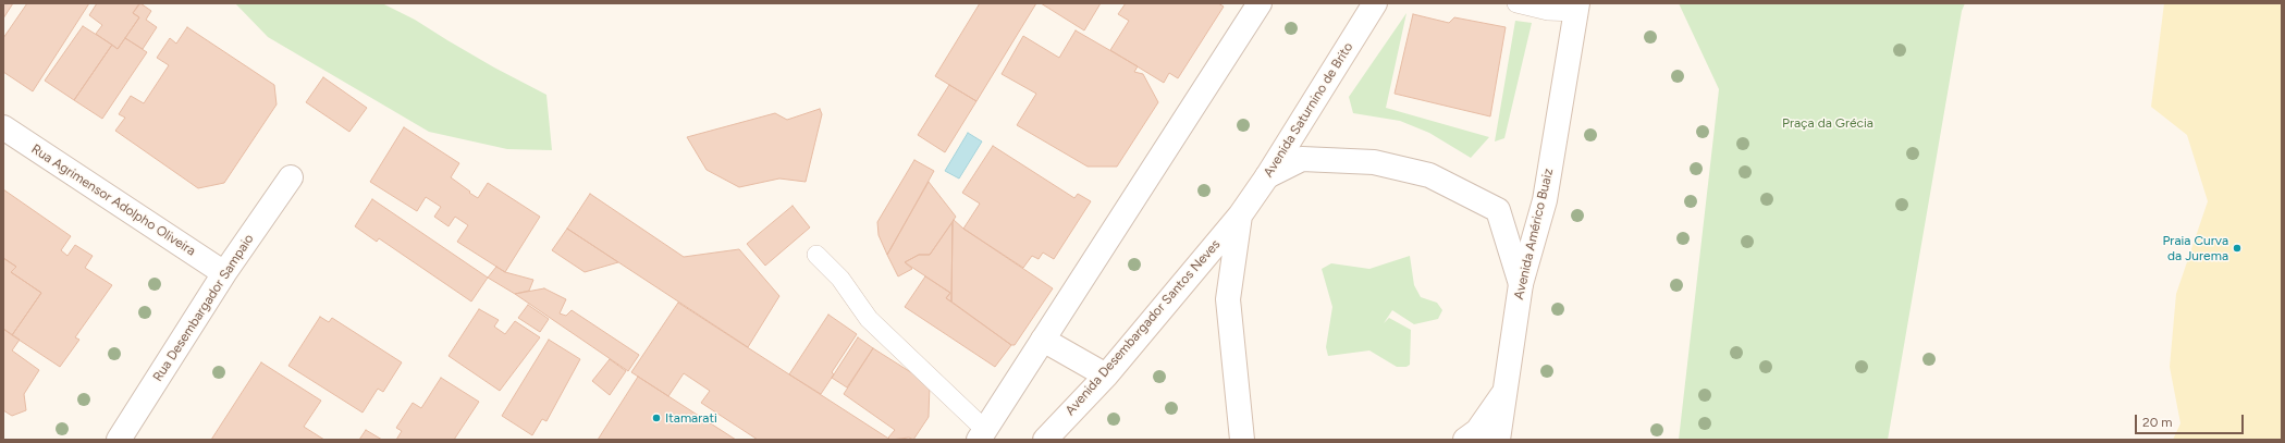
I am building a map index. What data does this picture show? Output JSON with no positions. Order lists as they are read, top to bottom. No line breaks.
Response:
{"streets":{"street":["Avenida Saturnino de Brito","Rua Agrimensor Adolpho Oliveira","Avenida Américo Buaiz","Rua Desembargador Sampaio","Avenida Desembargador Santos Neves"]},"crossings":[["Avenida Saturnino de Brito","Avenida Desembargador Santos Neves"],["Rua Agrimensor Adolpho Oliveira","Rua Desembargador Sampaio"]],"parks":["Praça da Grécia"],"places":["Praia Curva da Jurema","Itamarati"],"scale_bar":"20 m"}
